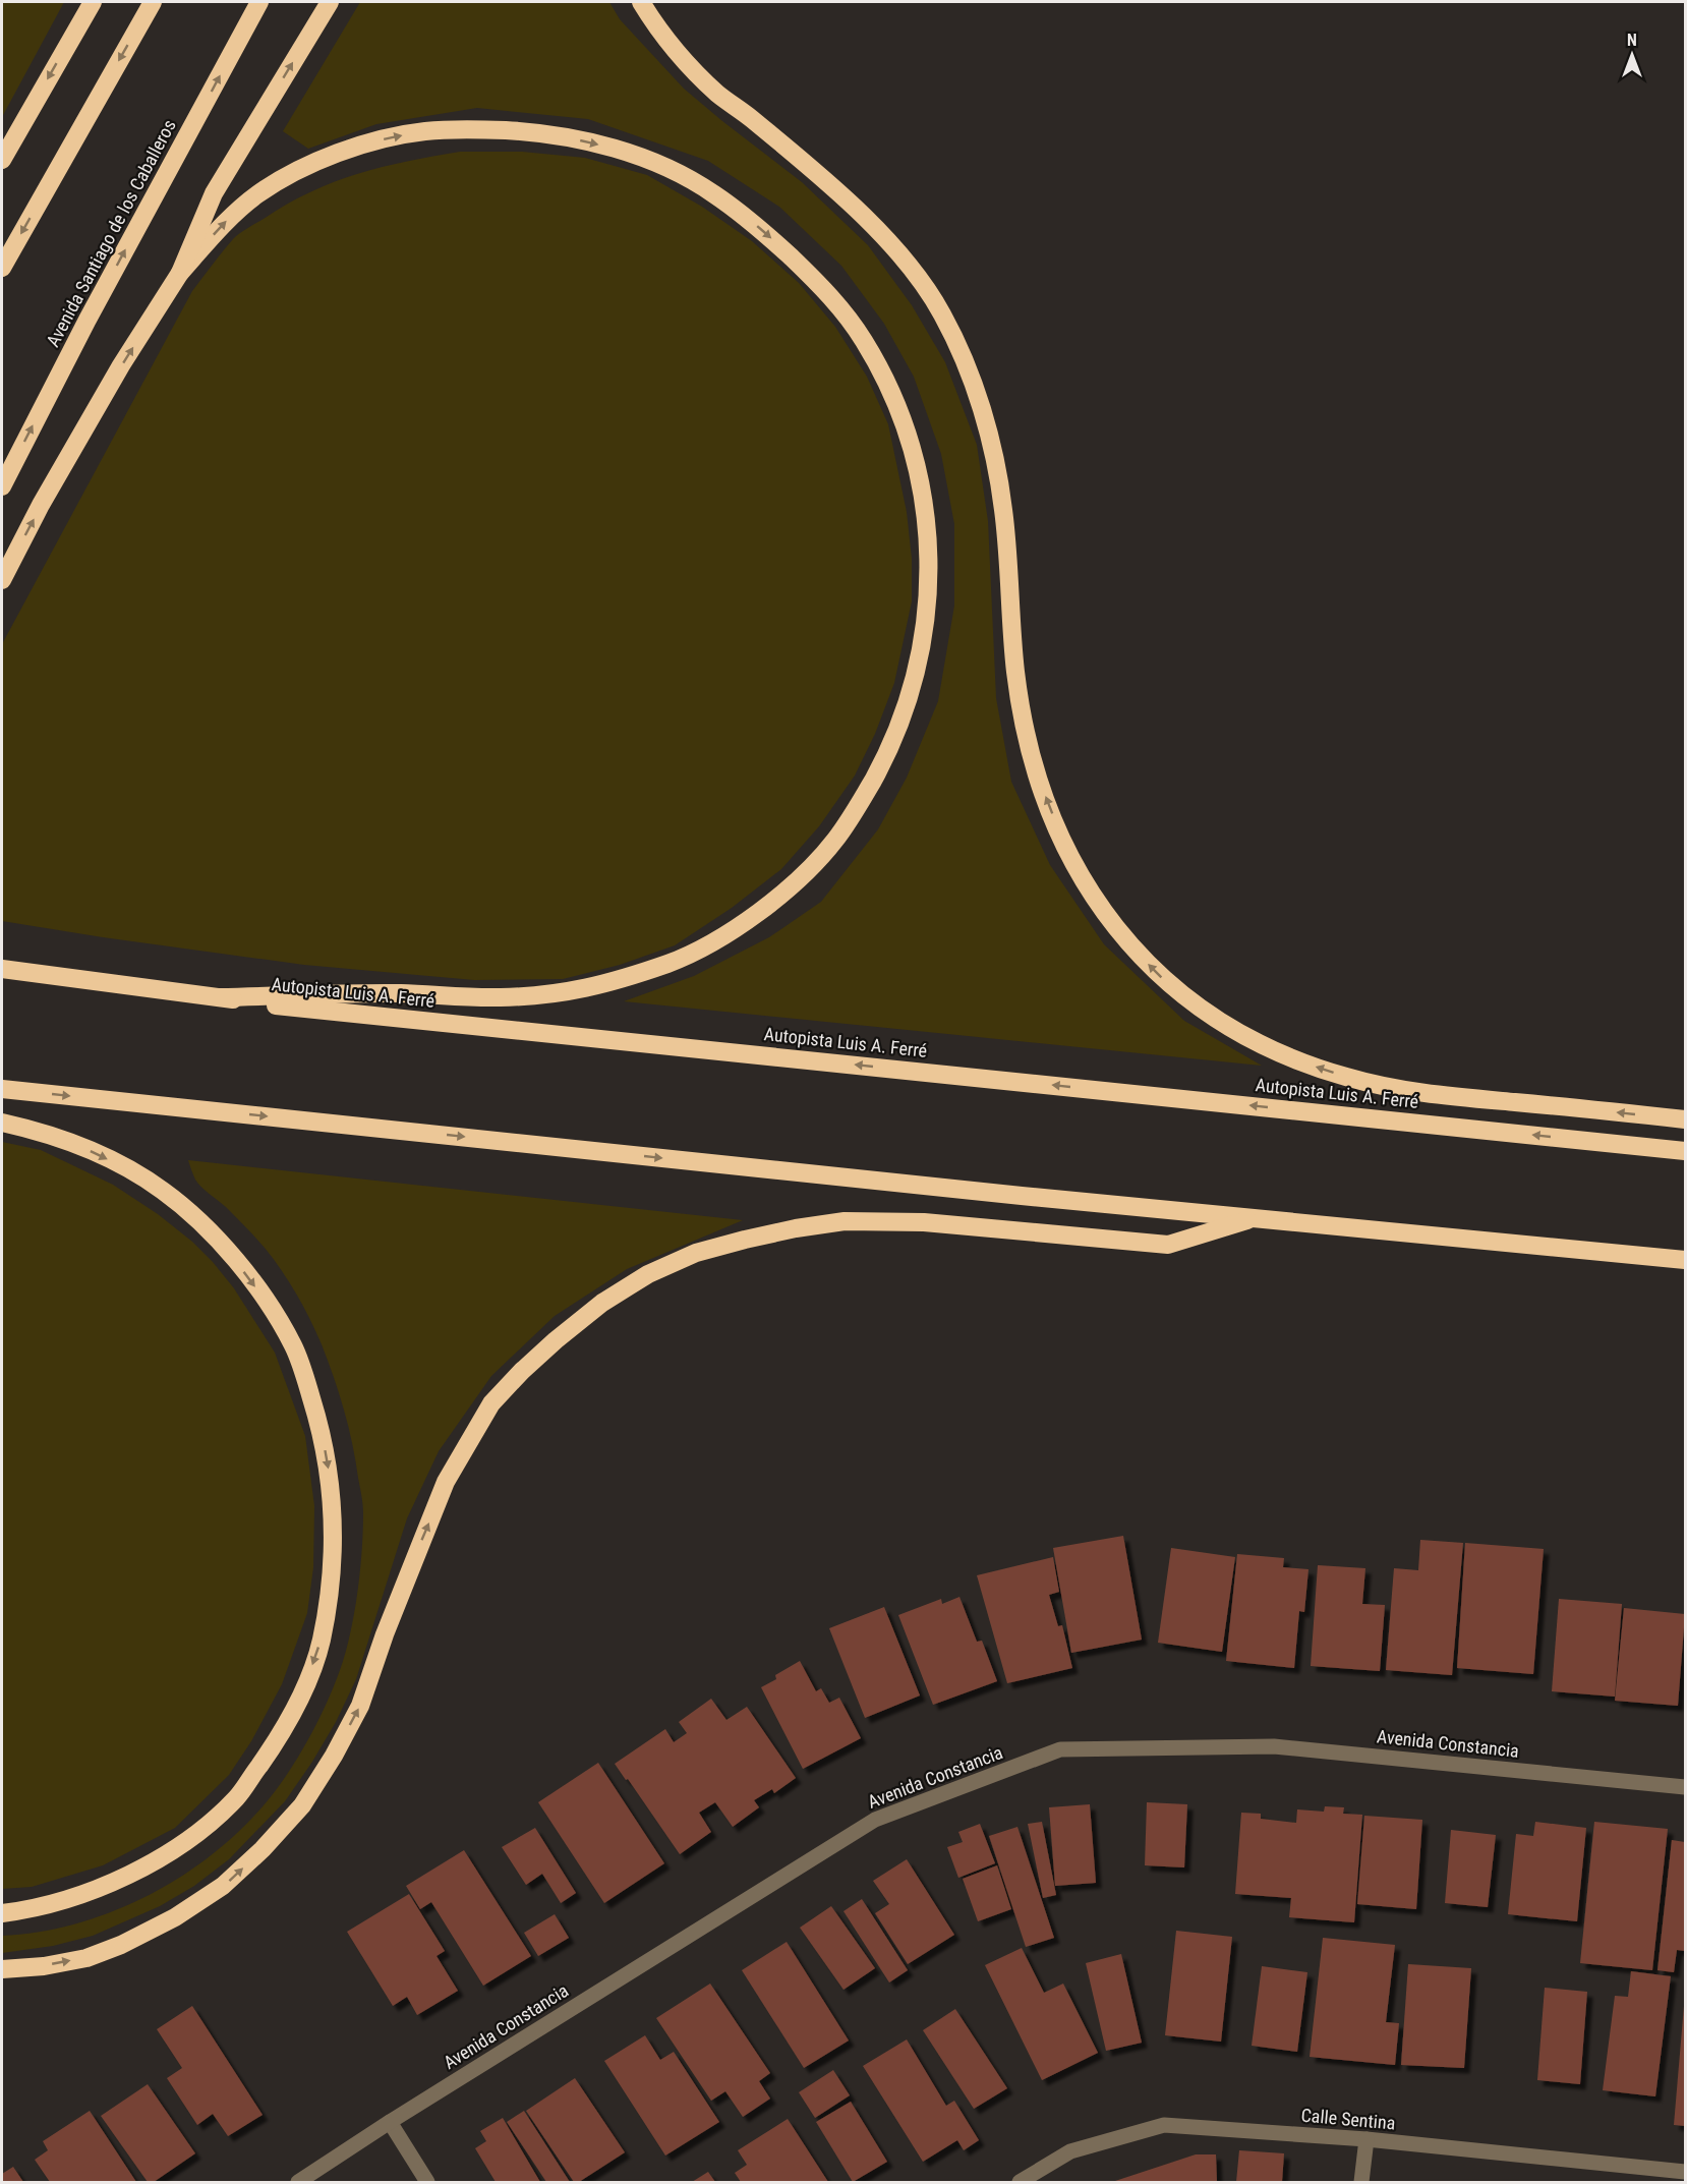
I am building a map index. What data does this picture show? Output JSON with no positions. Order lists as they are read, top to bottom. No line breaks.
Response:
{"streets":{"highway":["Avenida Santiago de los Caballeros","Autopista Luis A. Ferré"],"street":["Avenida Constancia","Calle Sentina"]},"north":"top"}
